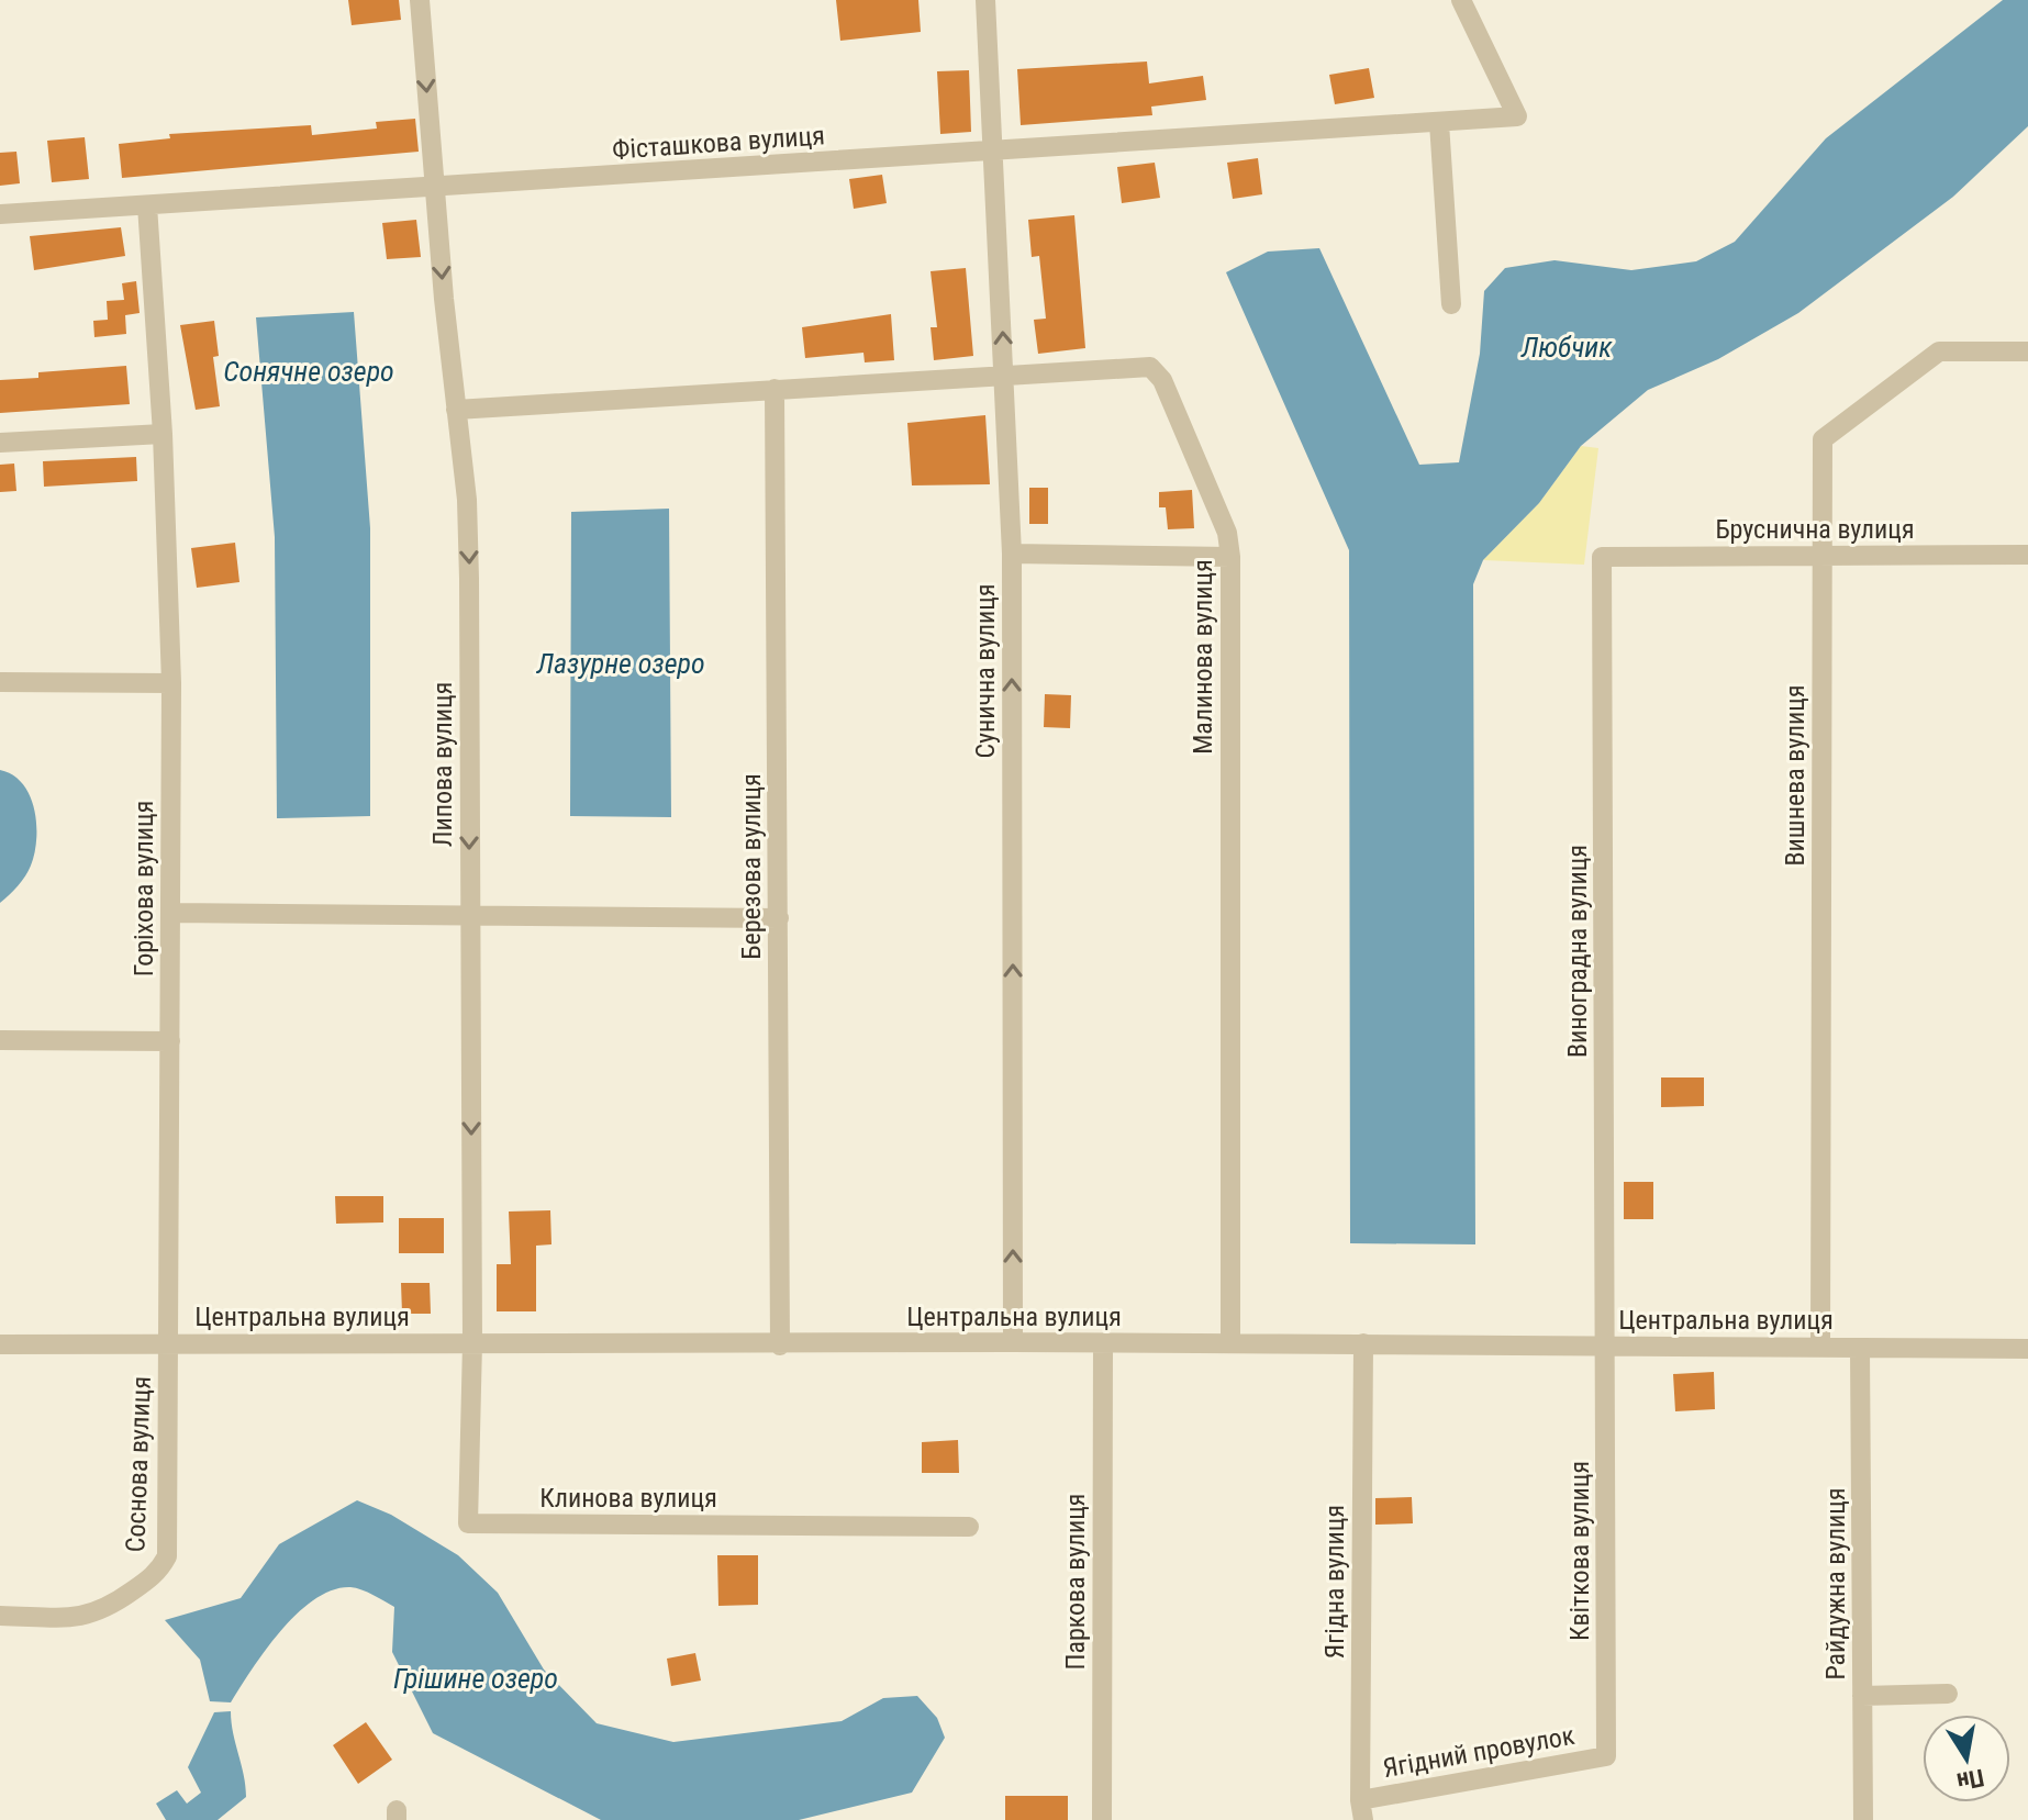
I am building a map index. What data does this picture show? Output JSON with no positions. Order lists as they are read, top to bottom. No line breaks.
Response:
{"streets":{"street":["Фісташкова вулиця","Бруснична вулиця","Малинова вулиця","Сунична вулиця","Липова вулиця","Вишнева вулиця","Березова вулиця","Горіхова вулиця","Виноградна вулиця","Центральна вулиця","Соснова вулиця","Клинова вулиця","Квіткова вулиця","Паркова вулиця","Ягідна вулиця","Райдужна вулиця","Ягідний провулок"]},"crossings":[["Фісташкова вулиця","Сунична вулиця"],["Фісташкова вулиця","Липова вулиця"],["Фісташкова вулиця","Горіхова вулиця"],["Бруснична вулиця","Вишнева вулиця"],["Бруснична вулиця","Виноградна вулиця"],["Малинова вулиця","Сунична вулиця"],["Малинова вулиця","Липова вулиця"],["Малинова вулиця","Березова вулиця"],["Малинова вулиця","Центральна вулиця"],["Сунична вулиця","Центральна вулиця"],["Липова вулиця","Центральна вулиця"],["Липова вулиця","Клинова вулиця"],["Вишнева вулиця","Центральна вулиця"],["Березова вулиця","Центральна вулиця"],["Горіхова вулиця","Центральна вулиця"],["Горіхова вулиця","Соснова вулиця"],["Виноградна вулиця","Центральна вулиця"],["Виноградна вулиця","Квіткова вулиця"],["Центральна вулиця","Соснова вулиця"],["Центральна вулиця","Клинова вулиця"],["Центральна вулиця","Квіткова вулиця"],["Центральна вулиця","Паркова вулиця"],["Центральна вулиця","Ягідна вулиця"],["Центральна вулиця","Райдужна вулиця"],["Квіткова вулиця","Ягідний провулок"],["Ягідна вулиця","Ягідний провулок"]],"one_way":["Сунична вулиця","Липова вулиця"],"water":["Любчик","Сонячне озеро","Лазурне озеро","Грішине озеро"],"north":"bottom"}
